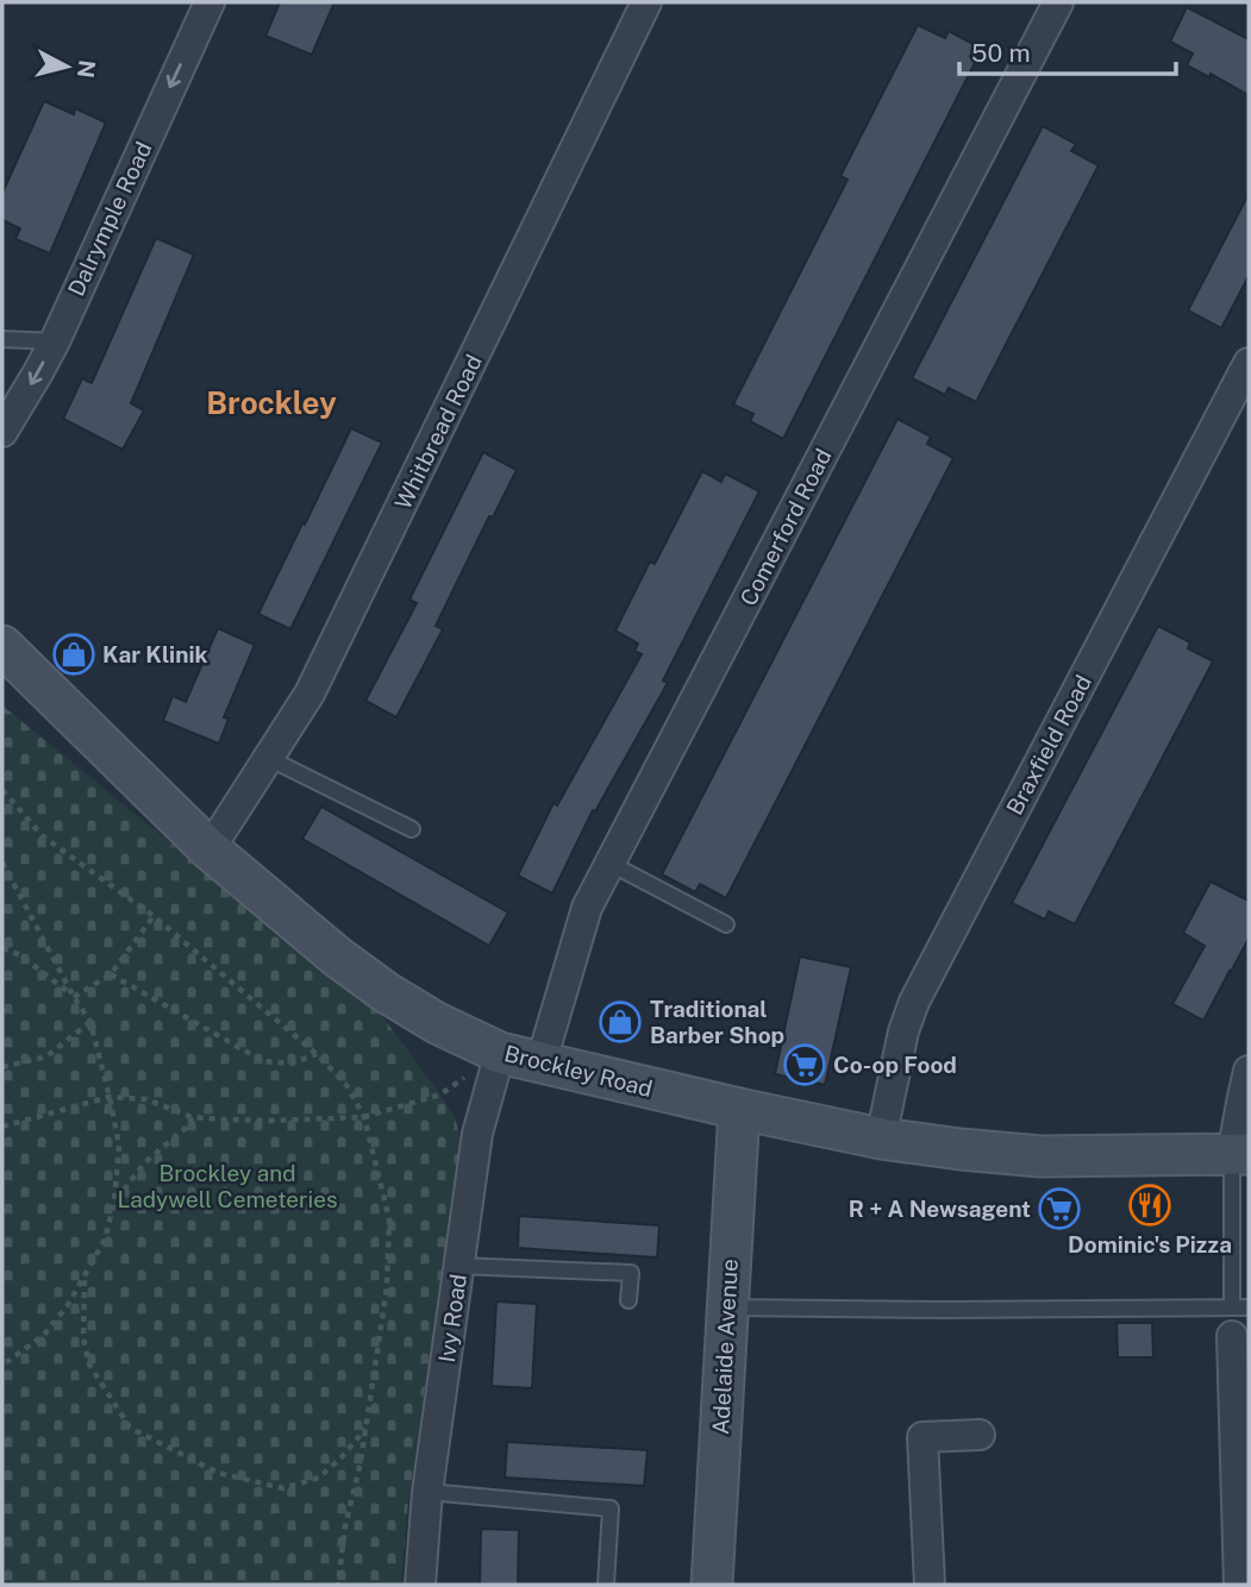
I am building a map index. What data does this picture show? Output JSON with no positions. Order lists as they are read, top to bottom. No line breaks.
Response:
{"streets":{"main road":["Brockley Road","Adelaide Avenue"],"street":["Dalrymple Road","Whitbread Road","Comerford Road","Braxfield Road","Ivy Road"]},"crossings":[["Whitbread Road","Brockley Road"],["Comerford Road","Brockley Road"],["Braxfield Road","Brockley Road"],["Brockley Road","Ivy Road"],["Brockley Road","Adelaide Avenue"]],"one_way":["Dalrymple Road"],"districts":["Brockley"],"parks":["Brockley and Ladywell Cemeteries"],"places":{"shop":["Kar Klinik","Traditional Barber Shop"],"supermarket":["Co-op Food","R + A Newsagent"],"restaurant":["Dominic's Pizza"]},"scale_bar":"50 m","north":"right"}
